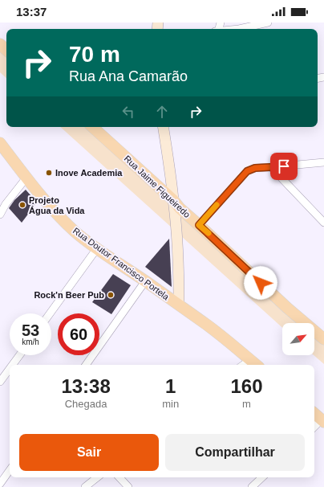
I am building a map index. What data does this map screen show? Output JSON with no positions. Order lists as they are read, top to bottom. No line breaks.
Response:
{"streets":{"main road":["Rua Jaime Figueiredo","Rua Doutor Francisco Portela"]},"places":["Inove Academia","Projeto Água da Vida","Rock'n Beer Pub"],"north":"top right","page":{"status":"13:37","turn":["70 m","Rua Ana Camarão"],"speed":"53 km/h","limit":"60","eta":["13:38","Chegada","1","min","160","m"],"buttons":["Sair","Compartilhar"]}}
